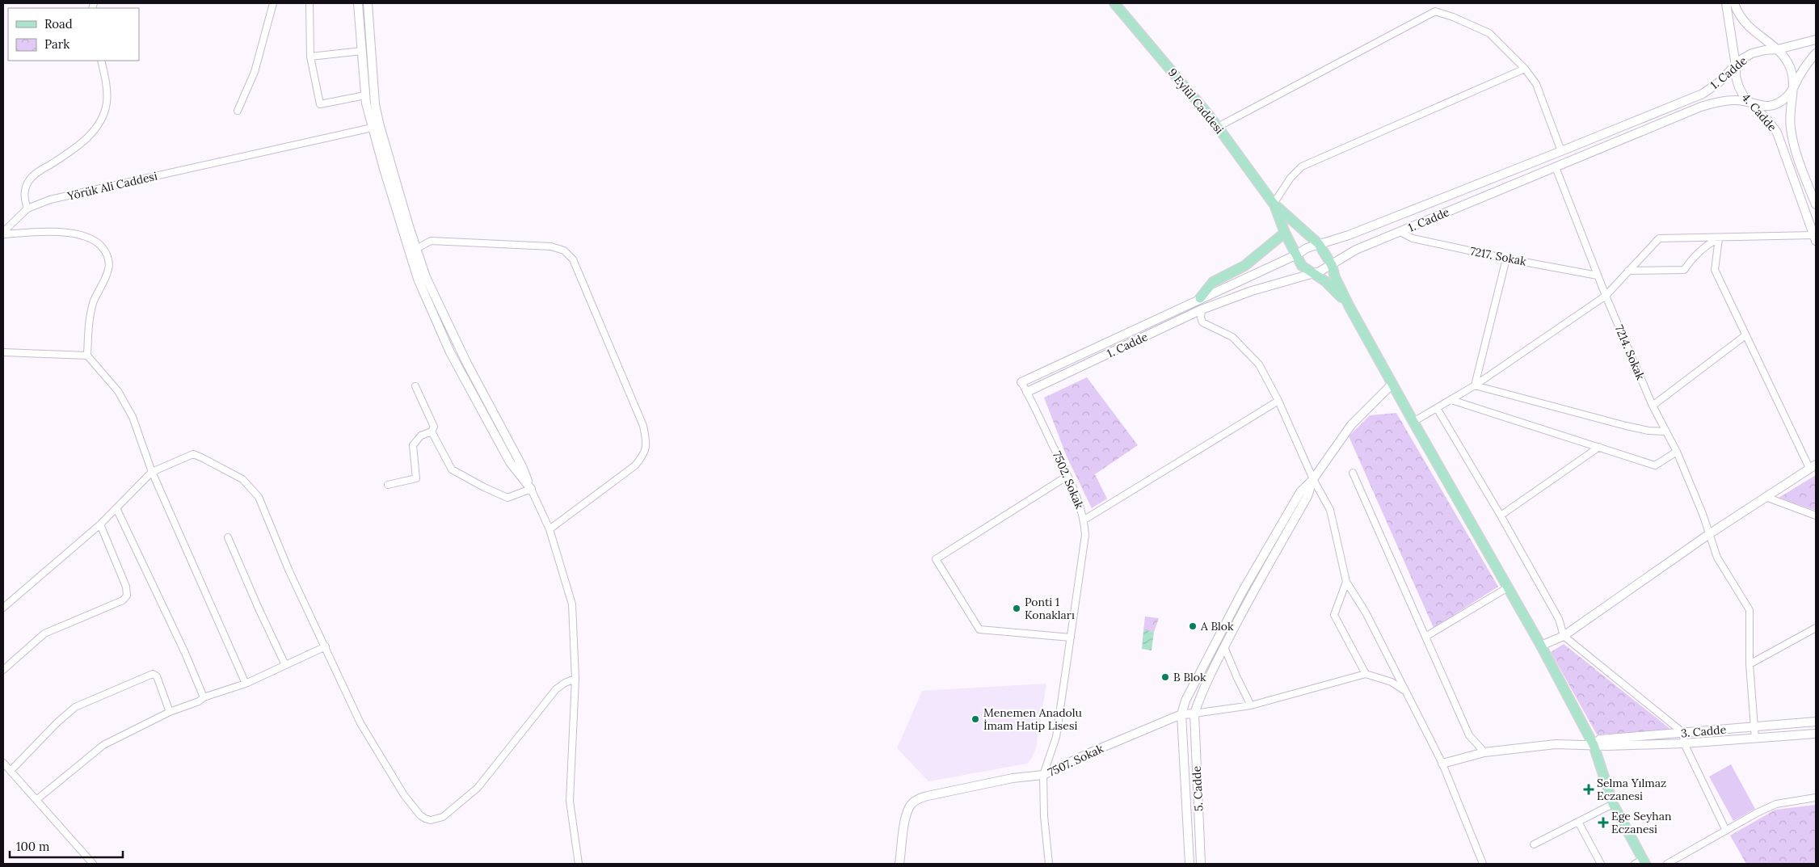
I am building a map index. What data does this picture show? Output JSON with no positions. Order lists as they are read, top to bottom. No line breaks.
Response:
{"streets":{"main road":["9 Eylül Caddesi"],"street":["1. Cadde","4. Cadde","Yörük Ali Caddesi","7217. Sokak","7214. Sokak","7502. Sokak","3. Cadde","7507. Sokak","5. Cadde"]},"crossings":[["1. Cadde","9 Eylül Caddesi"],["1. Cadde","4. Cadde"],["1. Cadde","7217. Sokak"],["1. Cadde","7214. Sokak"],["1. Cadde","7502. Sokak"],["9 Eylül Caddesi","3. Cadde"],["7217. Sokak","7214. Sokak"],["7214. Sokak","3. Cadde"],["7502. Sokak","7507. Sokak"]],"places":{"other":["Ponti 1 Konakları","A Blok","B Blok","Menemen Anadolu İmam Hatip Lisesi"],"health":["Selma Yılmaz Eczanesi","Ege Seyhan Eczanesi"]},"legend":["Road","Park"],"scale_bar":"100 m"}
